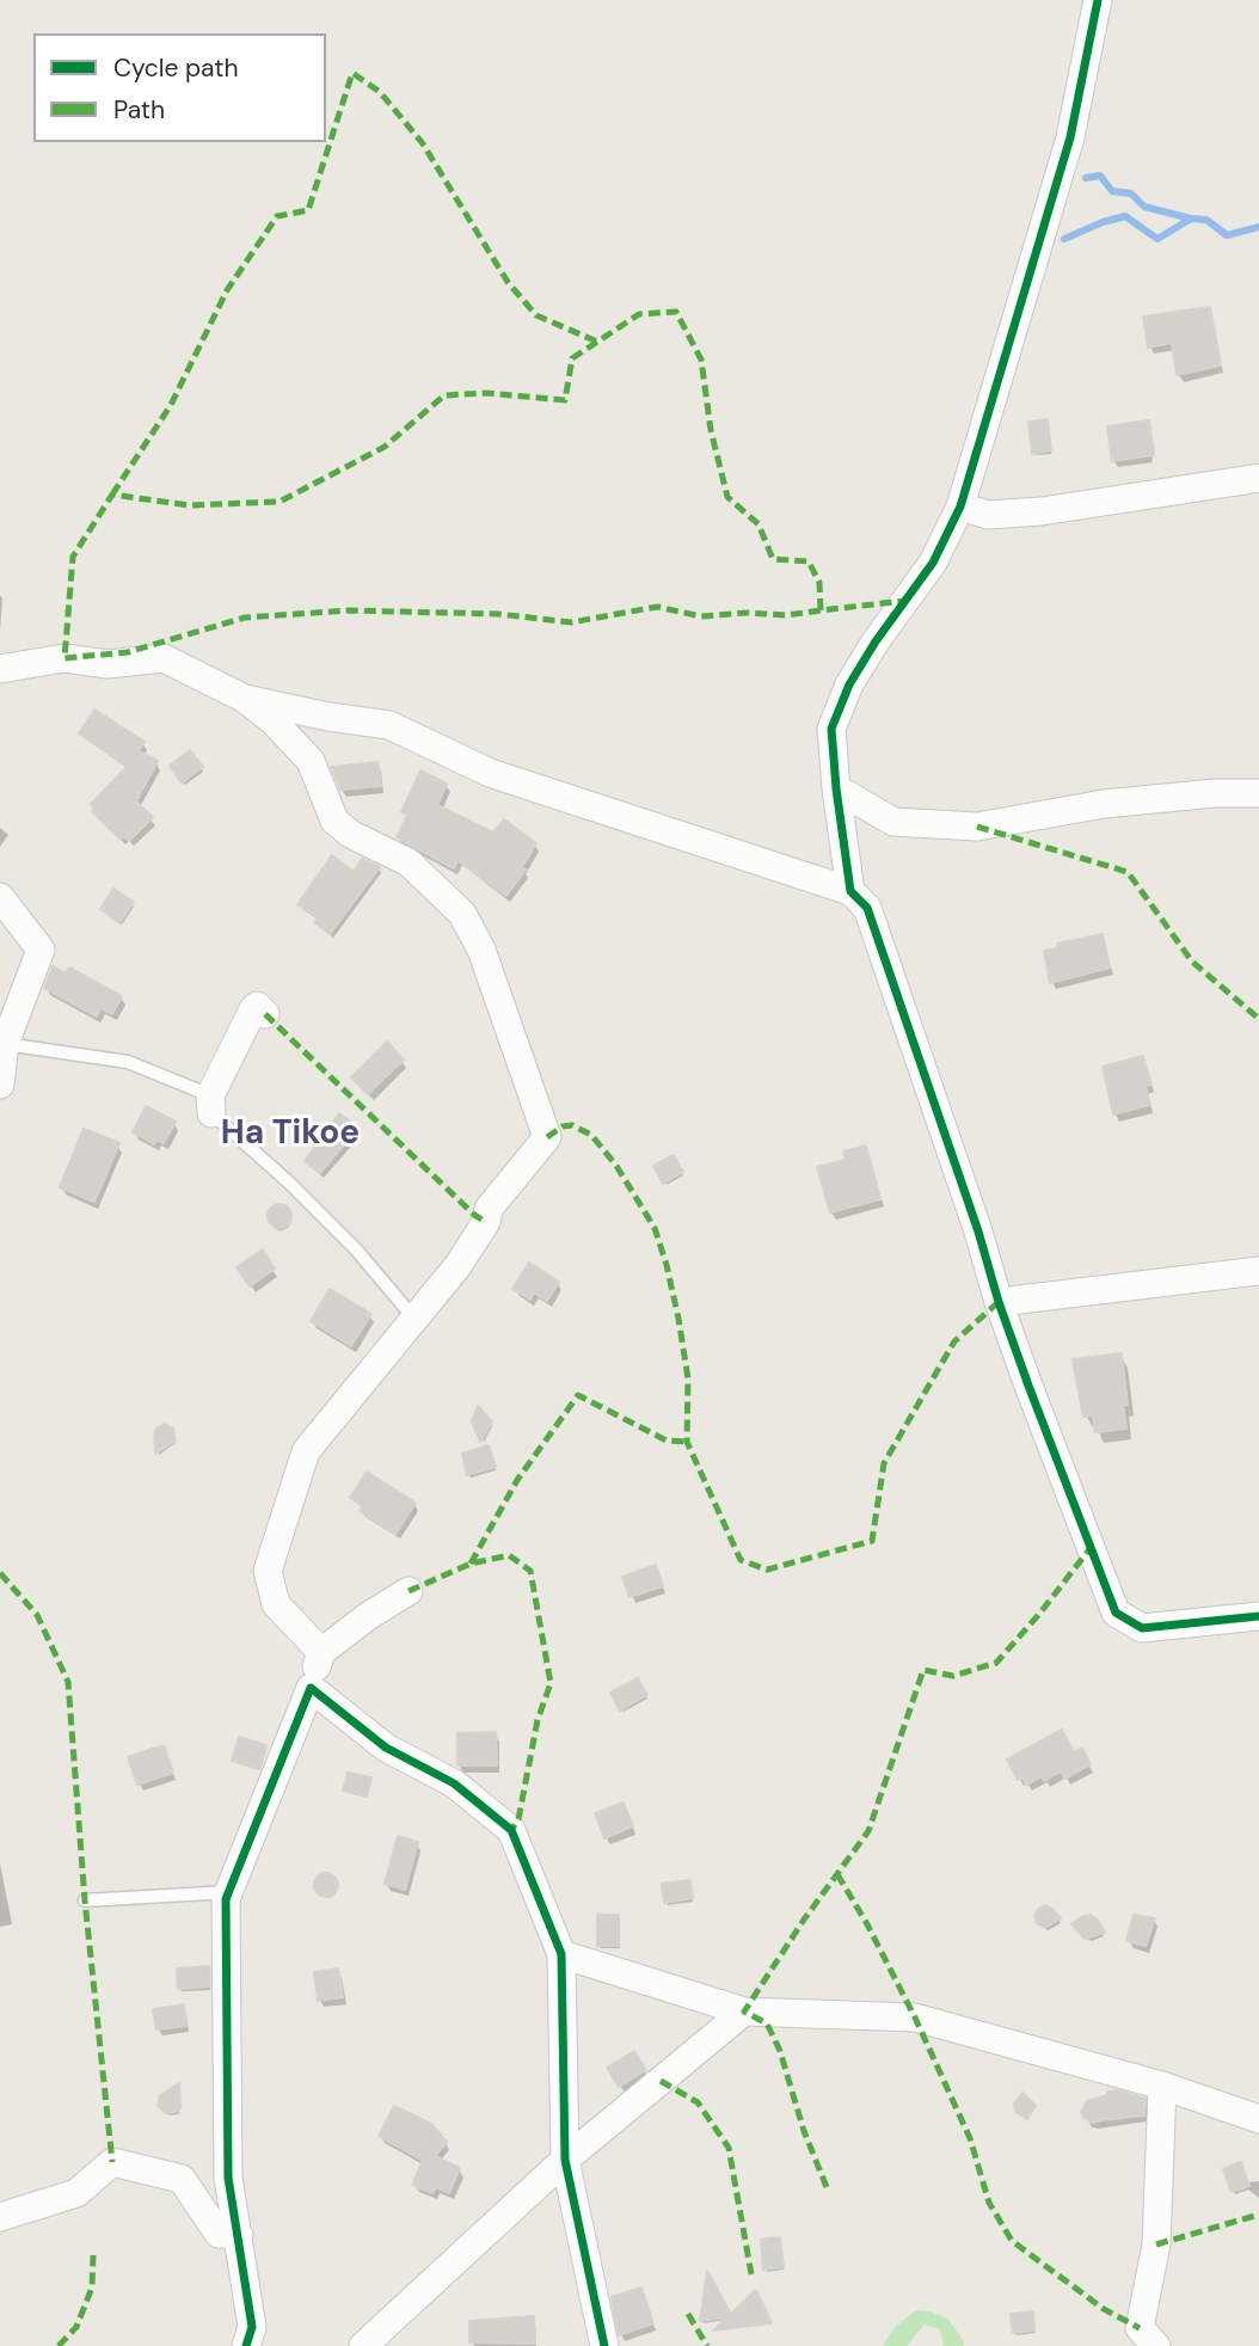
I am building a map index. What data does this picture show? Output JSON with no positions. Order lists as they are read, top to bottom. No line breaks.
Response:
{"districts":["Ha Tikoe"],"legend":["Cycle path","Path"]}
